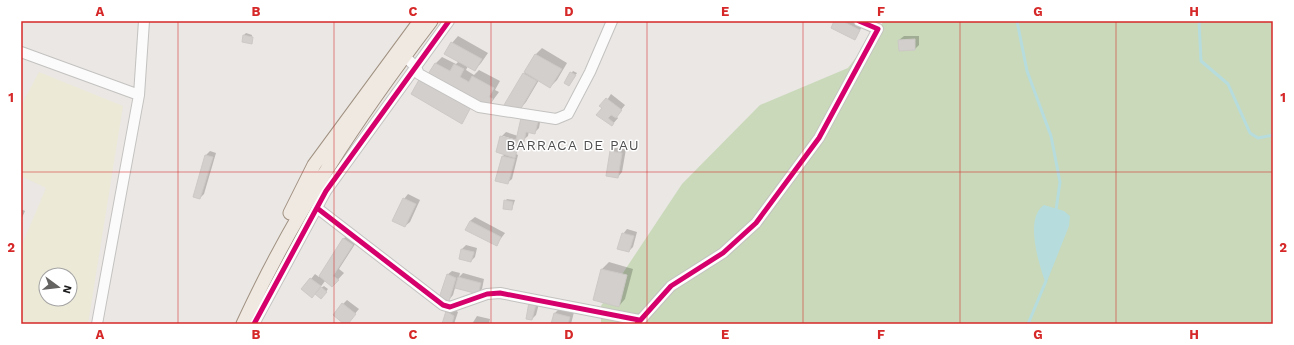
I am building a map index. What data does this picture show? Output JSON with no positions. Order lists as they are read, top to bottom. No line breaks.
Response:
{"districts":["BARRACA DE PAU"],"north":"right","grid":{"columns":["A","B","C","D","E","F","G","H"],"rows":["1","2"]}}
